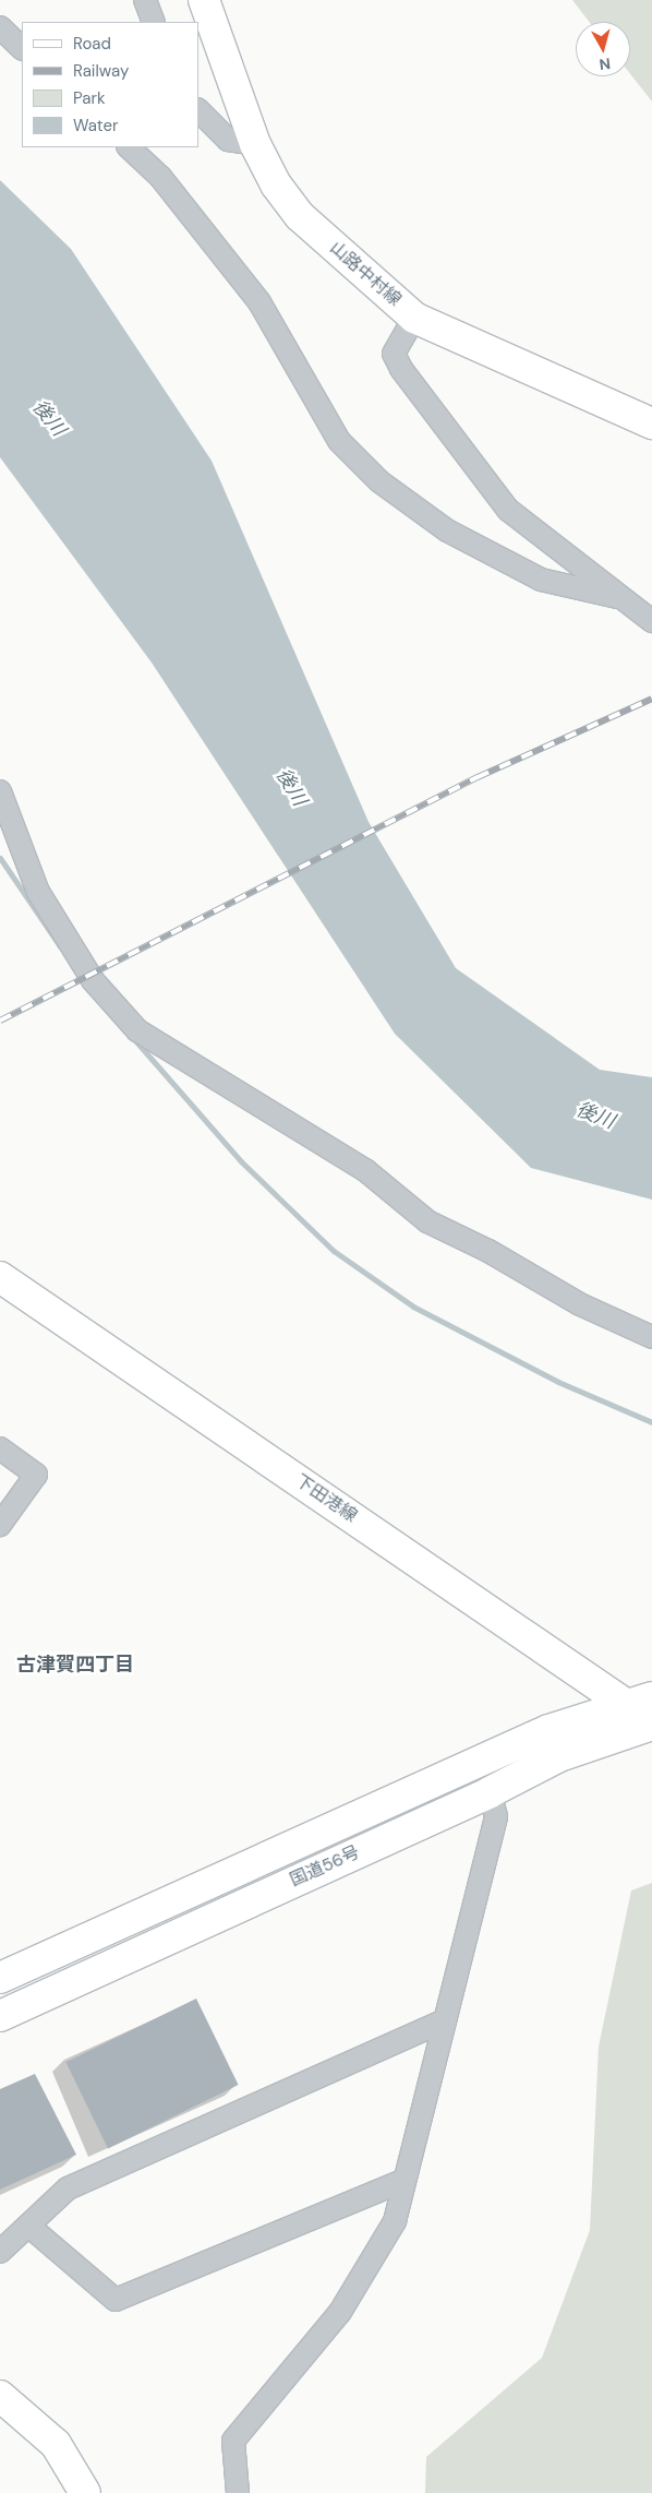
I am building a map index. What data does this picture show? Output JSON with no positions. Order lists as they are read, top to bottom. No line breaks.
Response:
{"streets":{"main road":["山路中村線","下田港線","国道56号"]},"crossings":[["下田港線","国道56号"]],"districts":["古津賀四丁目"],"water":["後川"],"legend":["Road","Railway","Park","Water"],"north":"bottom"}
